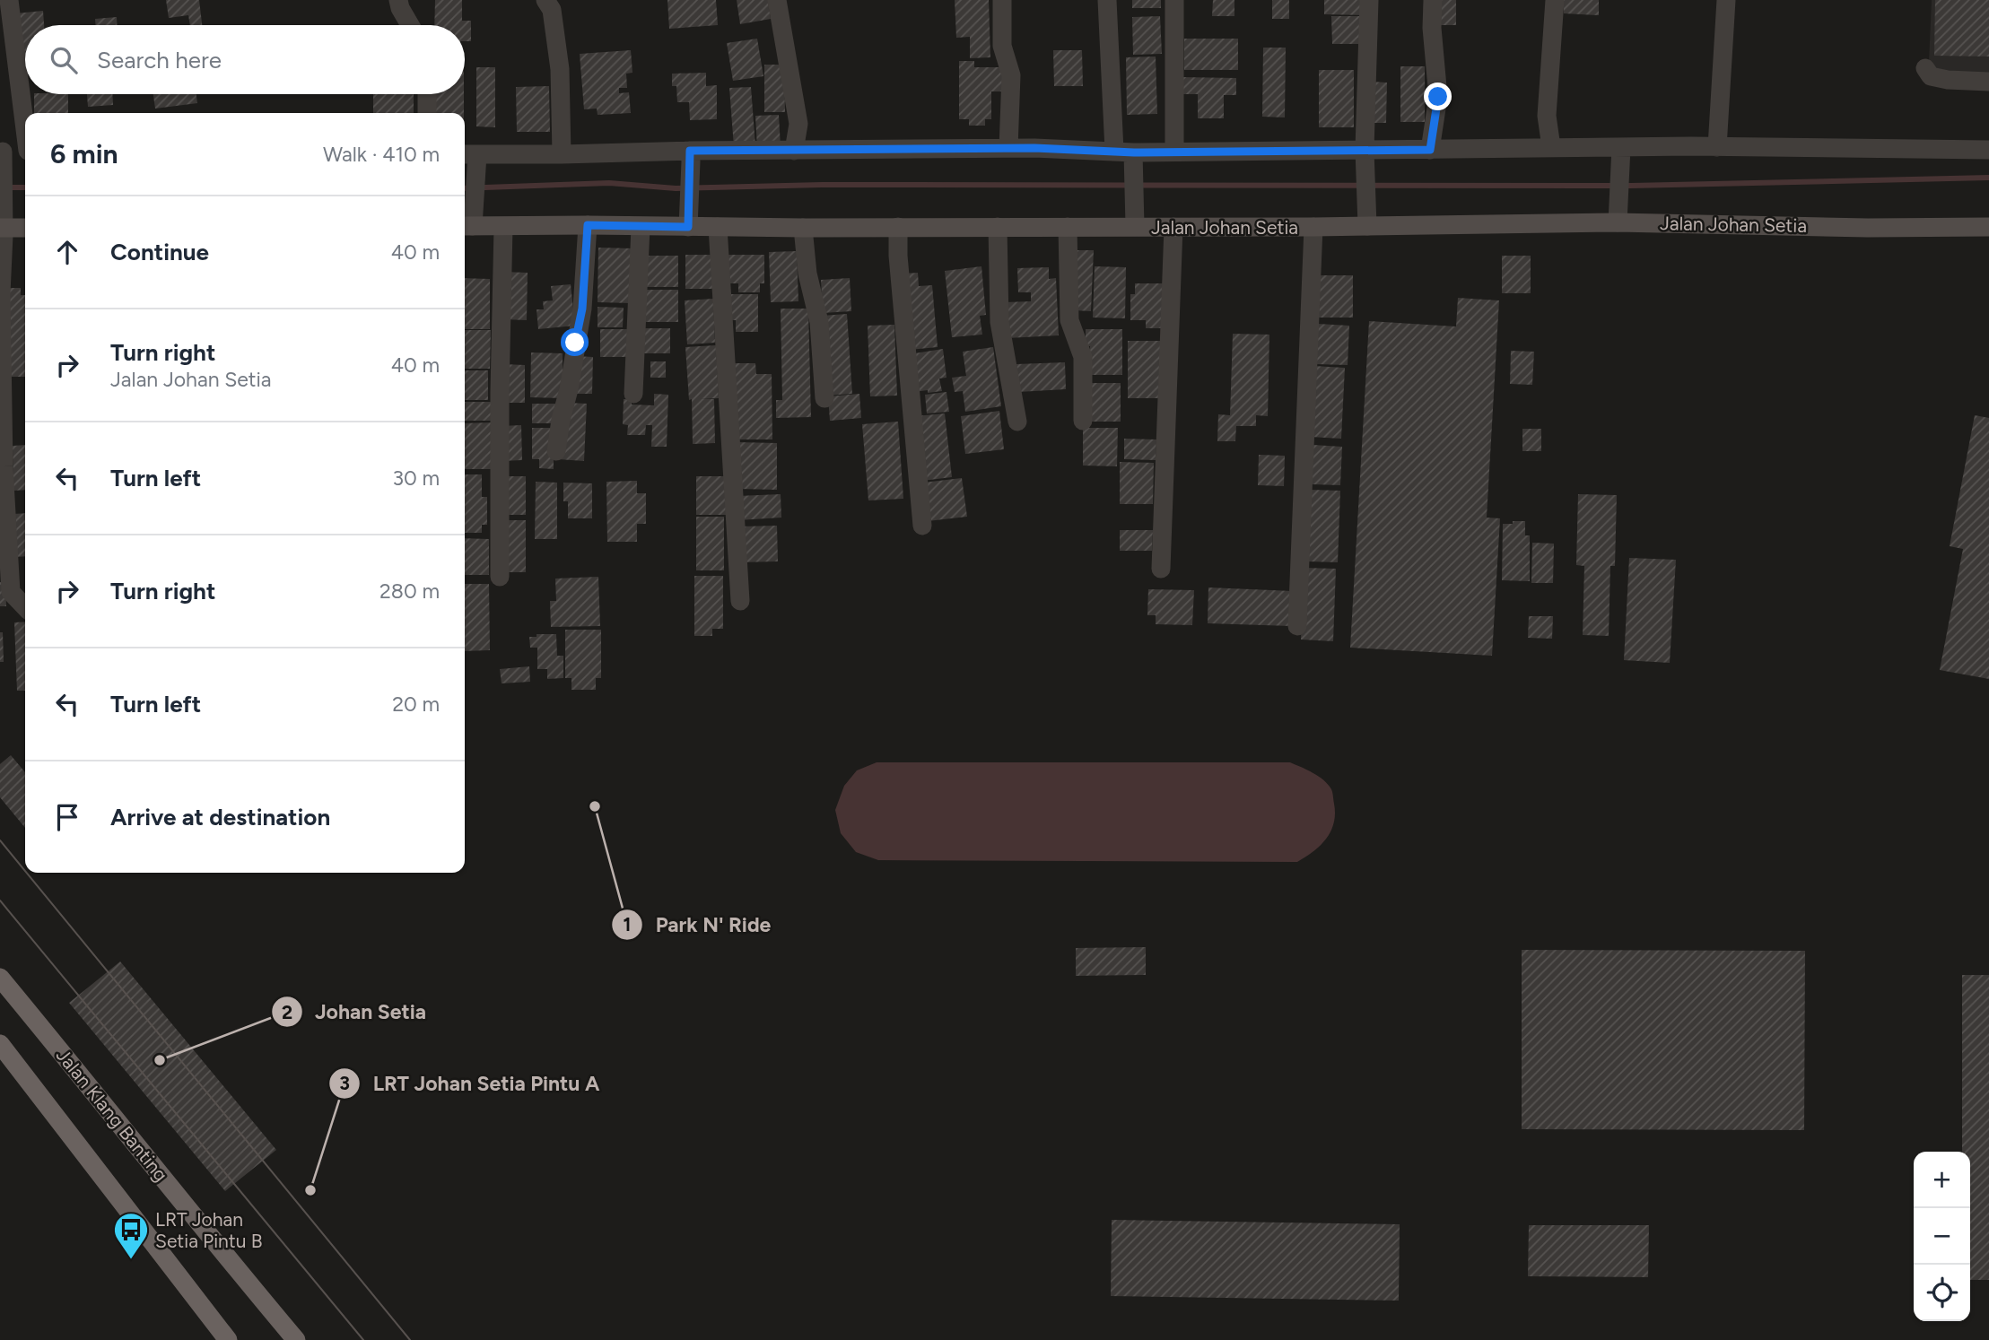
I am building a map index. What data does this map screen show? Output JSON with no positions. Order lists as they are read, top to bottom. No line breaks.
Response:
{"streets":{"highway":["Jalan Klang Banting"],"main road":["Jalan Johan Setia"]},"places":{"other":["Park N' Ride","Johan Setia","LRT Johan Setia Pintu A"],"bus stop":["LRT Johan Setia Pintu B"]},"page":{"search":"Search here","heading":["6 min","Walk · 410 m"],"list":[["Continue","40 m"],["Turn right","Jalan Johan Setia","40 m"],["Turn left","30 m"],["Turn right","280 m"],["Turn left","20 m"],"Arrive at destination"],"map_buttons":["+","−"]}}
